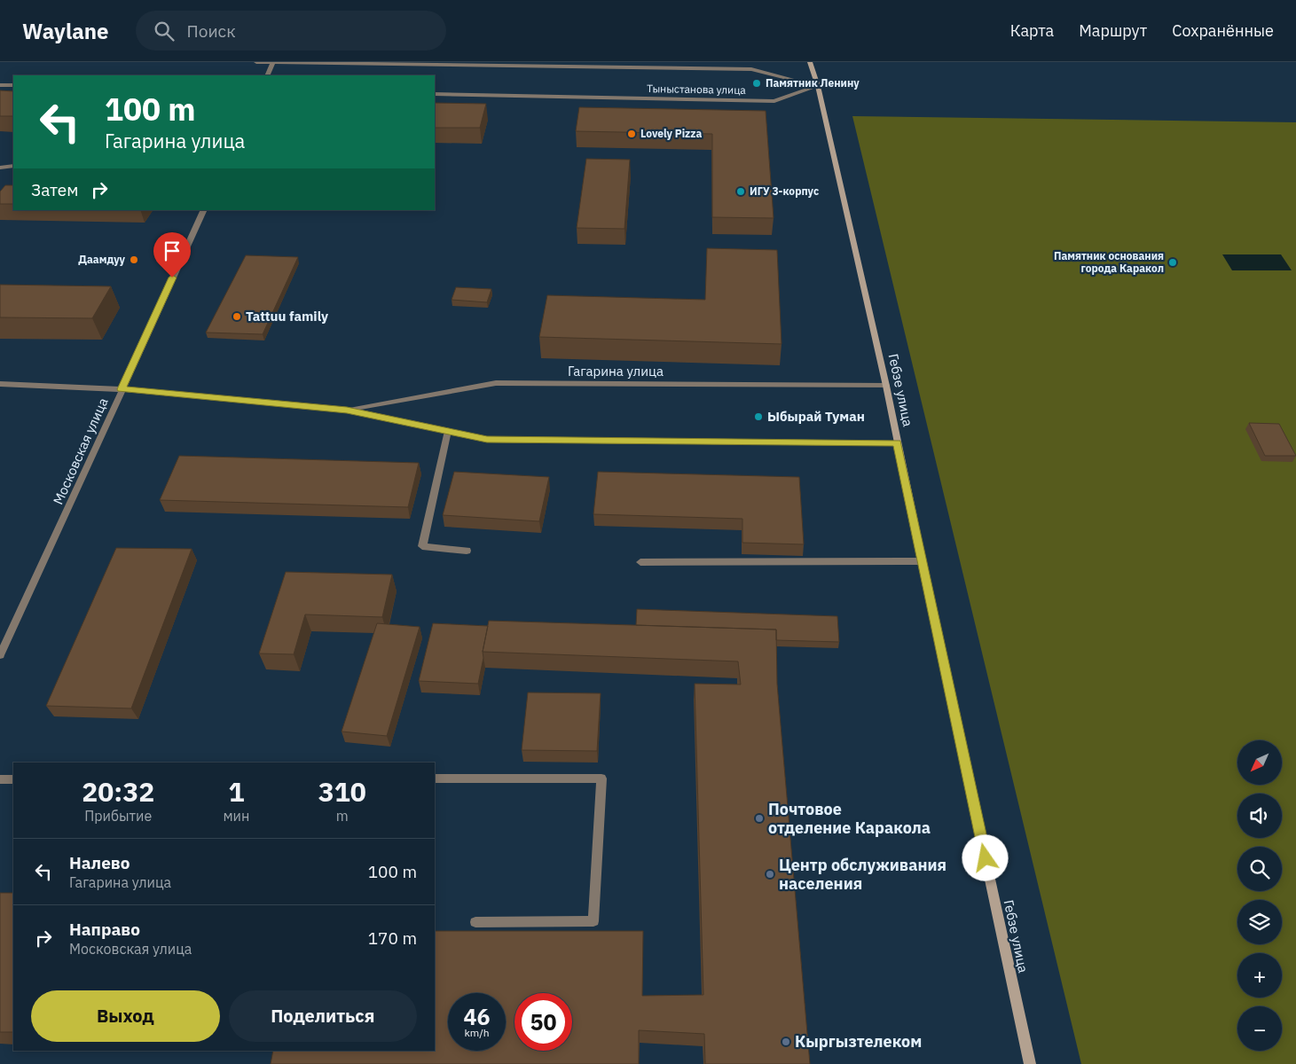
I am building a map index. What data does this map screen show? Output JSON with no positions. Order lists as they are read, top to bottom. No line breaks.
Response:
{"streets":{"main road":["Гебзе улица"],"street":["Тыныстанова улица","Гагарина улица","Московская улица"]},"crossings":[["Тыныстанова улица","Гебзе улица"],["Гагарина улица","Гебзе улица"],["Гагарина улица","Московская улица"]],"places":["Памятник Ленину","Lovely Pizza","ИГУ 3-корпус","Даамдуу","Памятник основания города Каракол","Tattuu family","Ыбырай Туман","Почтовое отделение Каракола","Центр обслуживания населения","Кыргызтелеком"],"north":"bottom left","page":{"header":"Waylane","search":"Поиск","nav":["Карта","Маршрут","Сохранённые"],"turn":["100 m","Гагарина улица"],"then":"Затем","map_buttons":["+","−"],"eta":["20:32","Прибытие","1","мин","310","m"],"list":[{"name":"Налево","note":"Гагарина улица","value":"100 m"},{"name":"Направо","note":"Московская улица","value":"170 m"}],"buttons":["Выход","Поделиться"],"speed":"46 km/h","limit":"50"}}
